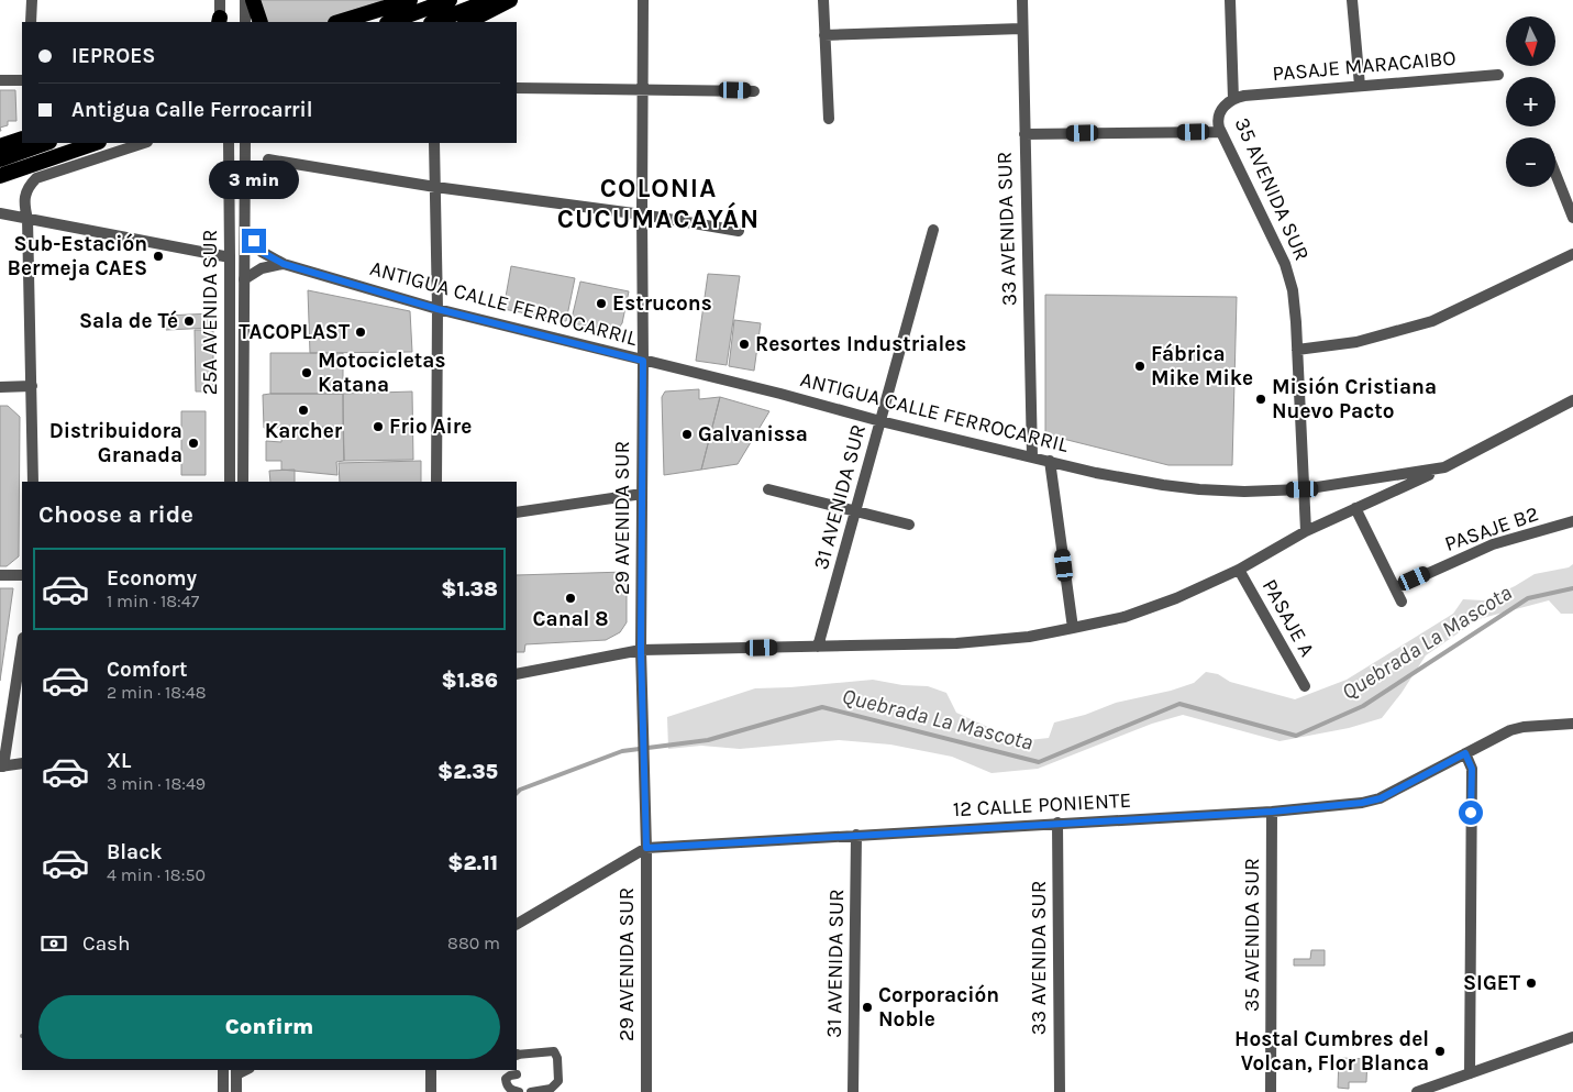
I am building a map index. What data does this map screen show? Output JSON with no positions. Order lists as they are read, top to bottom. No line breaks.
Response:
{"streets":{"street":["PASAJE MARACAIBO","35 AVENIDA SUR","33 AVENIDA SUR","ANTIGUA CALLE FERROCARRIL","25A AVENIDA SUR","31 AVENIDA SUR","29 AVENIDA SUR","PASAJE B2","PASAJE A","12 CALLE PONIENTE"]},"crossings":[["PASAJE MARACAIBO","35 AVENIDA SUR"],["35 AVENIDA SUR","ANTIGUA CALLE FERROCARRIL"],["35 AVENIDA SUR","12 CALLE PONIENTE"],["33 AVENIDA SUR","ANTIGUA CALLE FERROCARRIL"],["33 AVENIDA SUR","12 CALLE PONIENTE"],["ANTIGUA CALLE FERROCARRIL","25A AVENIDA SUR"],["ANTIGUA CALLE FERROCARRIL","31 AVENIDA SUR"],["ANTIGUA CALLE FERROCARRIL","29 AVENIDA SUR"],["31 AVENIDA SUR","12 CALLE PONIENTE"],["29 AVENIDA SUR","12 CALLE PONIENTE"]],"districts":["COLONIA CUCUMACAYÁN"],"water":["Quebrada La Mascota"],"places":["Sub-Estación Bermeja CAES","Estrucons","Sala de Té","TACOPLAST","Resortes Industriales","Fábrica Mike Mike","Motocicletas Katana","Misión Cristiana Nuevo Pacto","Karcher","Frio Aire","Galvanissa","Distribuidora Granada","Canal 8","SIGET","Corporación Noble","Hostal Cumbres del Volcan, Flor Blanca"],"north":"bottom","page":{"map_buttons":["+","−"],"banner":["IEPROES","Antigua Calle Ferrocarril"],"bubble":"3 min","heading":"Choose a ride","list":[{"name":"Economy","note":"1 min · 18:47","value":"$1.38"},{"name":"Comfort","note":"2 min · 18:48","value":"$1.86"},{"name":"XL","note":"3 min · 18:49","value":"$2.35"},{"name":"Black","note":"4 min · 18:50","value":"$2.11"}],"pay":["Cash","880 m"],"buttons":"Confirm"}}
